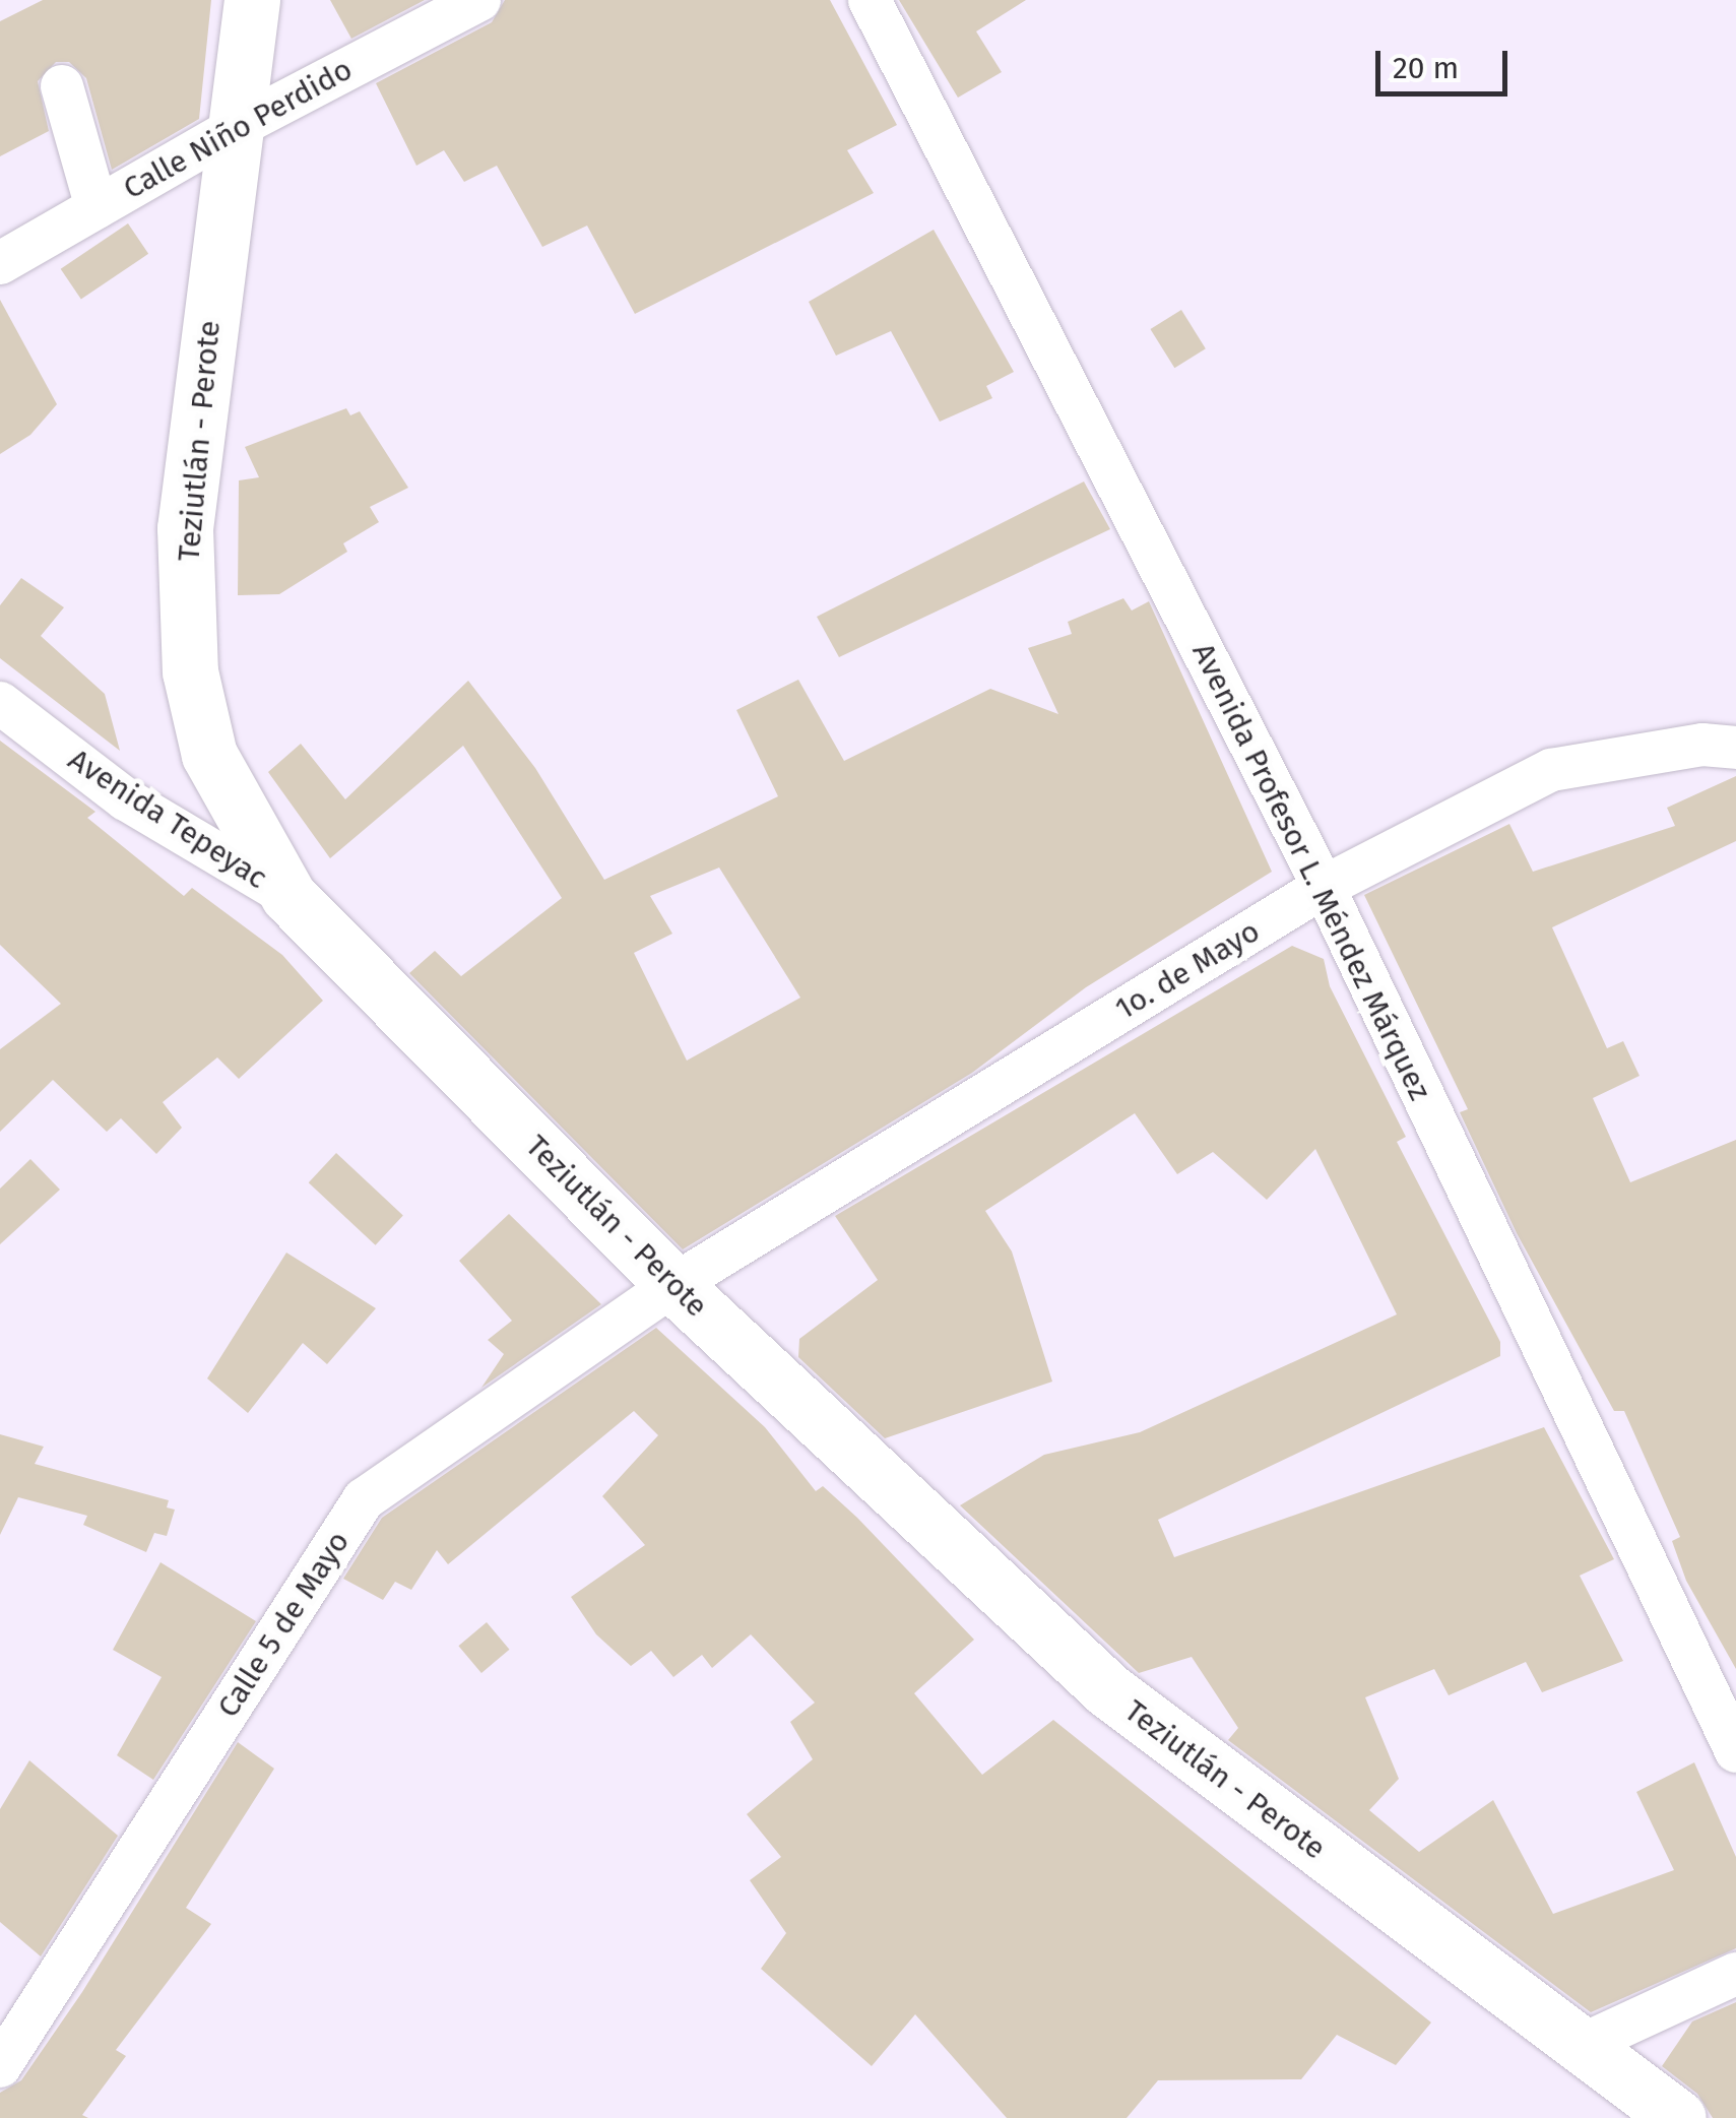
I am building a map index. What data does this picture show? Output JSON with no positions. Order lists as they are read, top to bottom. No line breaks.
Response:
{"streets":{"main road":["Teziutlán - Perote"],"street":["Calle Niño Perdido","Avenida Tepeyac","Avenida Profesor L. Méndez Márquez","1o. de Mayo","Calle 5 de Mayo"]},"crossings":[["Calle Niño Perdido","Teziutlán - Perote"],["Teziutlán - Perote","Avenida Tepeyac"],["Teziutlán - Perote","1o. de Mayo"],["Teziutlán - Perote","Calle 5 de Mayo"],["Avenida Profesor L. Méndez Márquez","1o. de Mayo"],["1o. de Mayo","Calle 5 de Mayo"]],"scale_bar":"20 m"}
